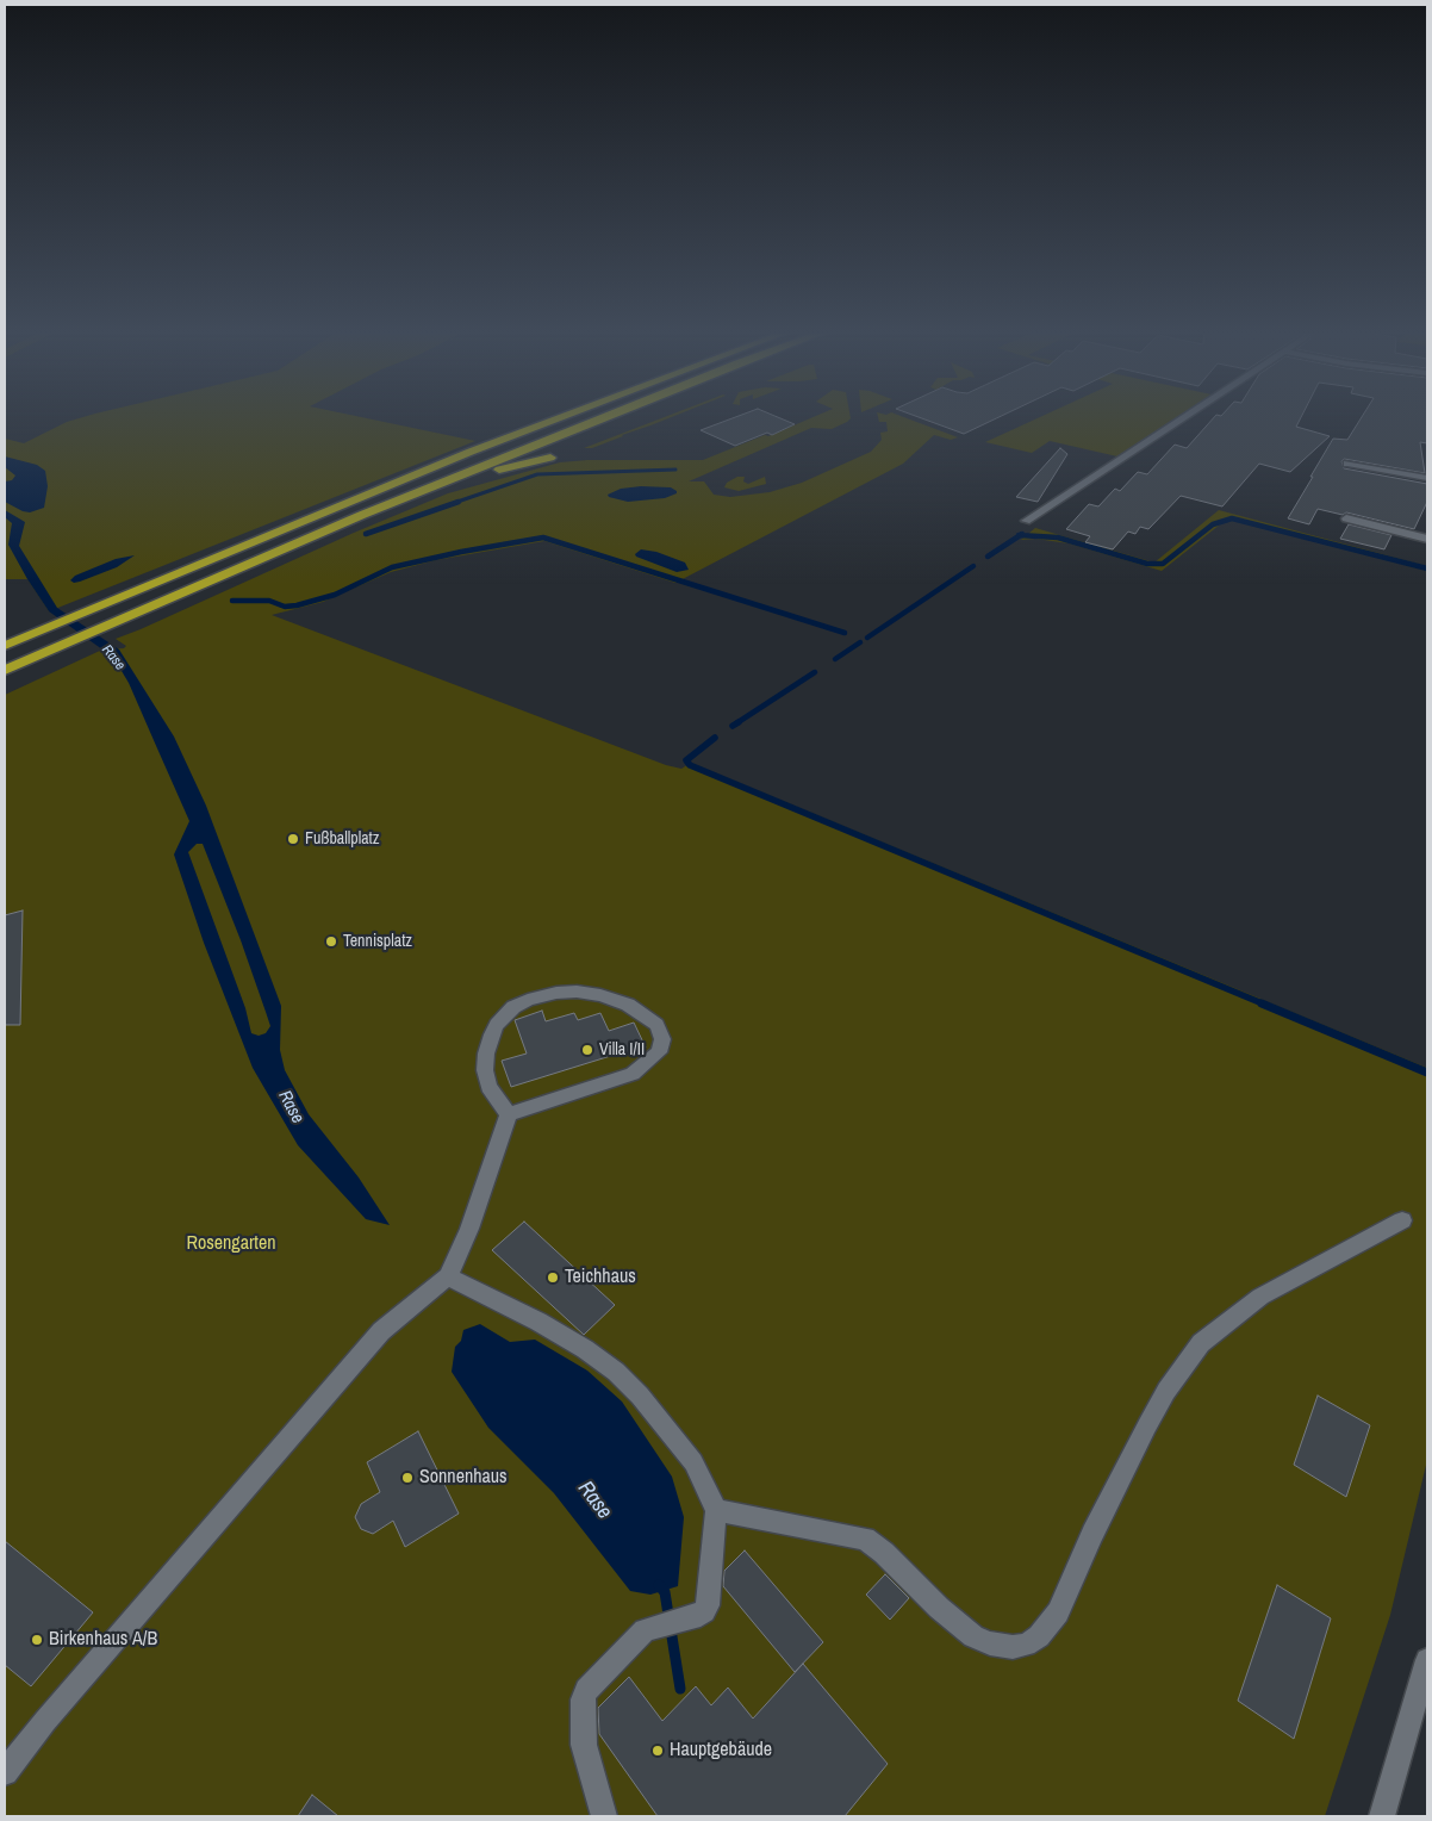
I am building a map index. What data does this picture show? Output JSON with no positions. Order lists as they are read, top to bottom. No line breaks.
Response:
{"water":["Rase"],"parks":["Rosengarten"],"places":["Fußballplatz","Tennisplatz","Villa I/II","Teichhaus","Sonnenhaus","Birkenhaus A/B","Hauptgebäude"]}
